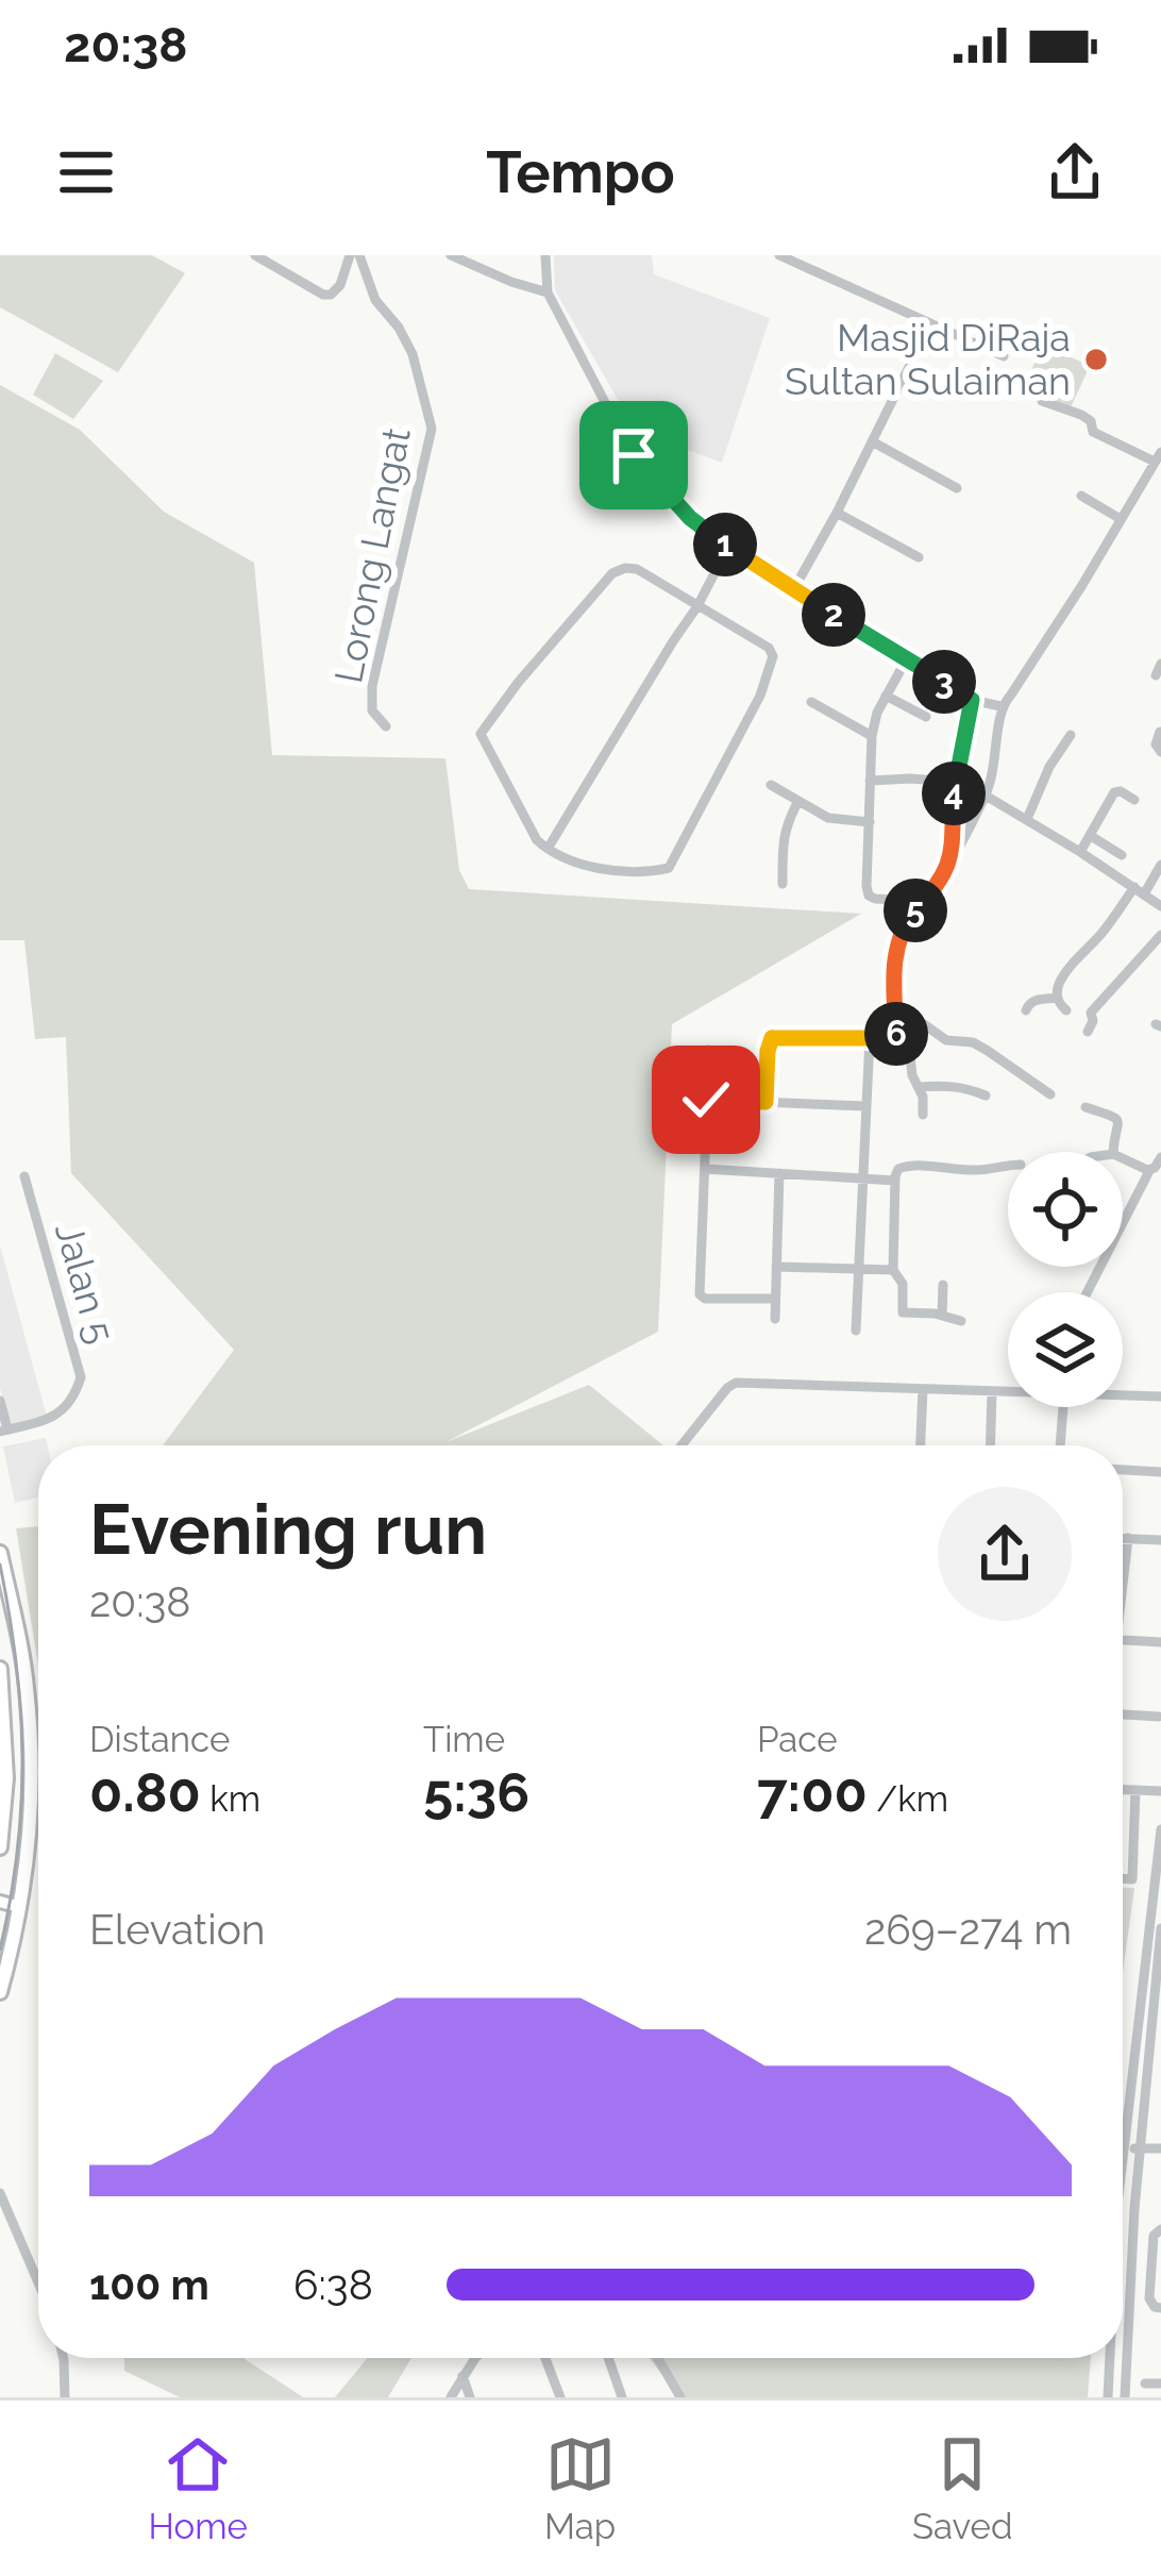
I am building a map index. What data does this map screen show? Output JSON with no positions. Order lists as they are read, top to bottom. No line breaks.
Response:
{"streets":{"street":["Lorong Langat","Jalan 5"]},"places":["Masjid DiRaja Sultan Sulaiman"],"page":{"status":"20:38","header":"Tempo","pins":["1","2","3","4","5","6"],"heading":["Evening run","20:38"],"stats":[["Distance","0.80 km"],["Time","5:36"],["Pace","7:00 /km"]],"chart":["Elevation","269–274 m"],"list":[{"name":"100 m","note":"6:38"}],"tabs":["Home","Map","Saved"]}}
